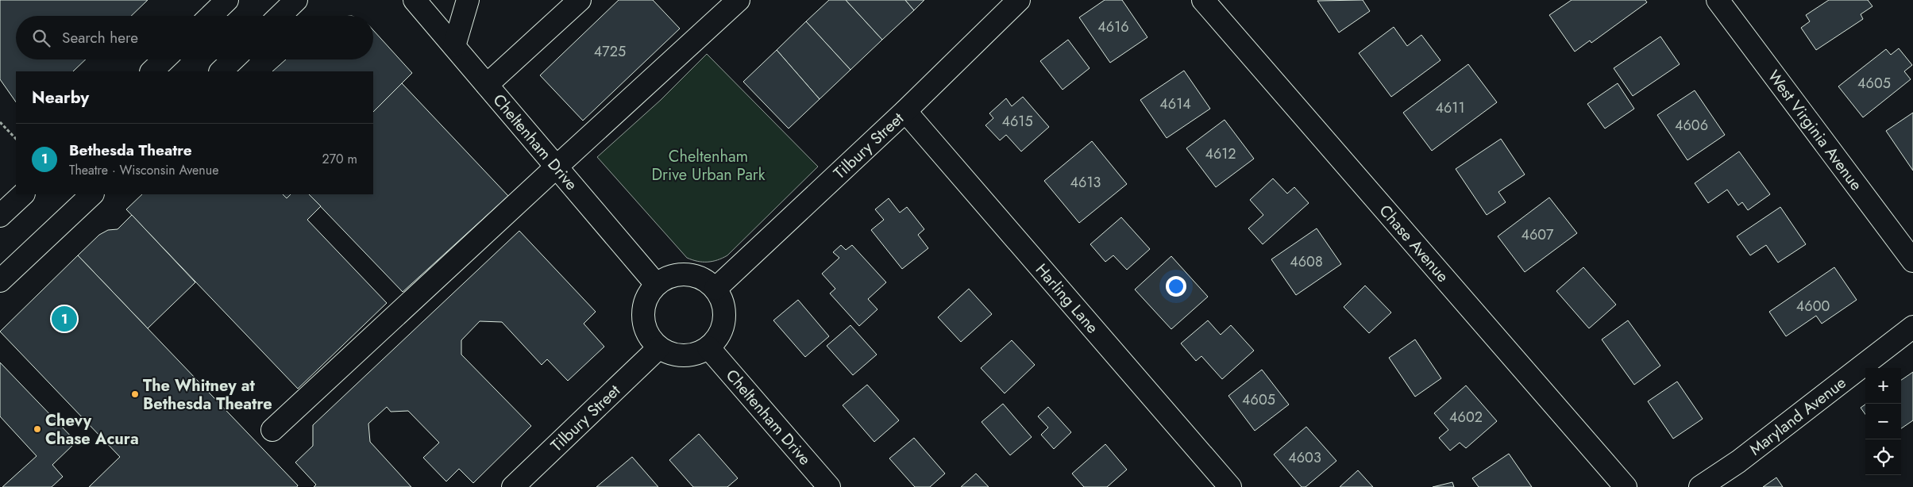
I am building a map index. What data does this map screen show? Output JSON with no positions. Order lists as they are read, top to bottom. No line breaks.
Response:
{"streets":{"street":["West Virginia Avenue","Cheltenham Drive","Tilbury Street","Chase Avenue","Harling Lane","Maryland Avenue"]},"crossings":[["Cheltenham Drive","Tilbury Street"],["Tilbury Street","Harling Lane"]],"parks":["Cheltenham Drive Urban Park"],"places":["The Whitney at Bethesda Theatre","Chevy Chase Acura"],"house_numbers":["4616","4725","4605","4614","4611","4615","4606","4612","4613","4607","4608","4600","4605","4602","4603"],"page":{"search":"Search here","heading":"Nearby","list":[{"mark":"1","name":"Bethesda Theatre","note":"Theatre · Wisconsin Avenue","value":"270 m"}],"pins":"1","map_buttons":["+","−"]}}
